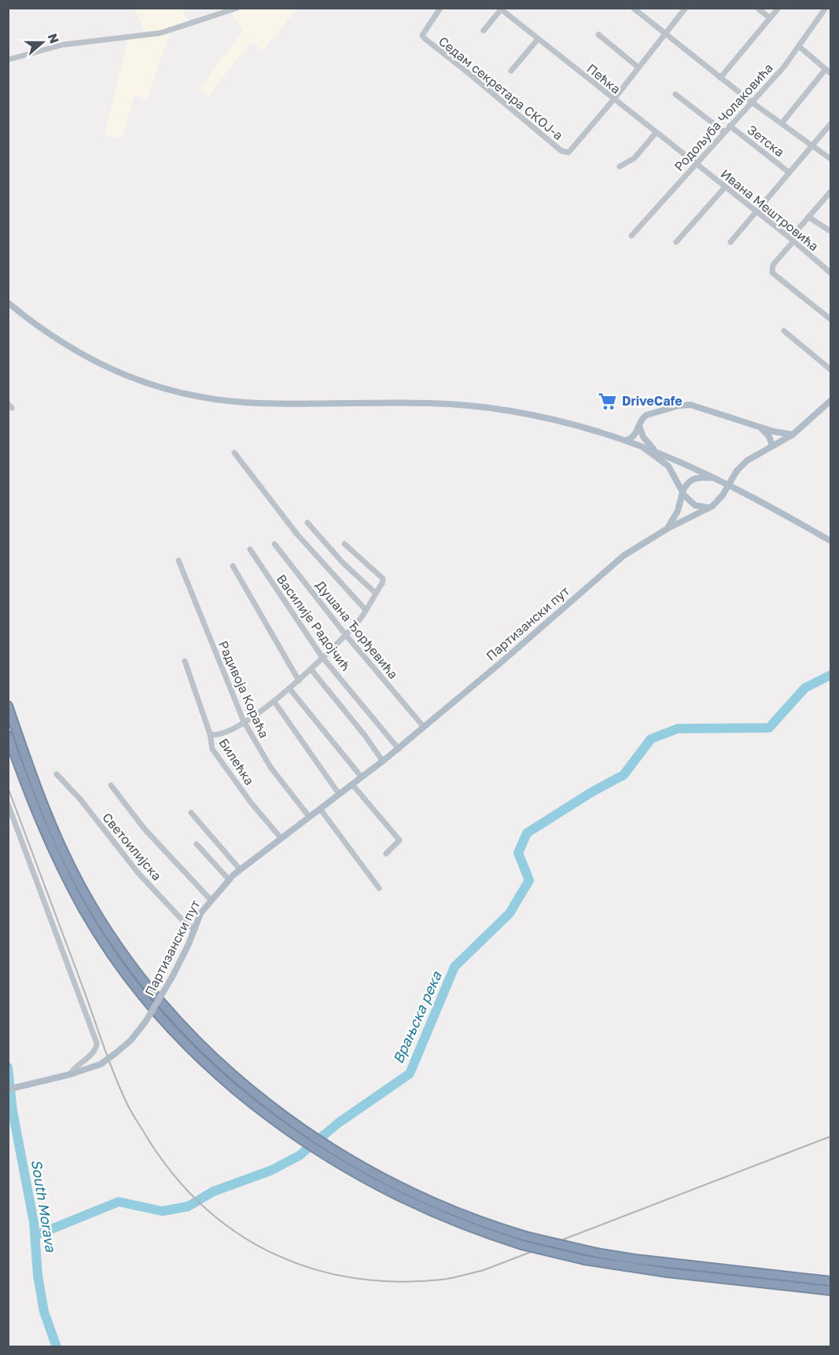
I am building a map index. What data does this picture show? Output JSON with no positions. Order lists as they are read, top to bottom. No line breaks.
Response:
{"streets":{"main road":["Партизански пут"],"street":["Пећка","Седам секретара СКОЈ-а","Родољуба Чолаковића","Зетска","Ивана Мештровића","Василије Радојчић","Душана Ђорђевића","Радивоја Кораћа","Билећка","Светоилијска"]},"crossings":[["Пећка","Седам секретара СКОЈ-а"],["Пећка","Родољуба Чолаковића"],["Пећка","Ивана Мештровића"],["Родољуба Чолаковића","Зетска"],["Родољуба Чолаковића","Ивана Мештровића"],["Василије Радојчић","Партизански пут"],["Партизански пут","Душана Ђорђевића"],["Партизански пут","Радивоја Кораћа"],["Партизански пут","Билећка"],["Партизански пут","Светоилијска"]],"water":["Врањска река","South Morava"],"places":{"supermarket":["DriveCafe"]},"north":"right"}
